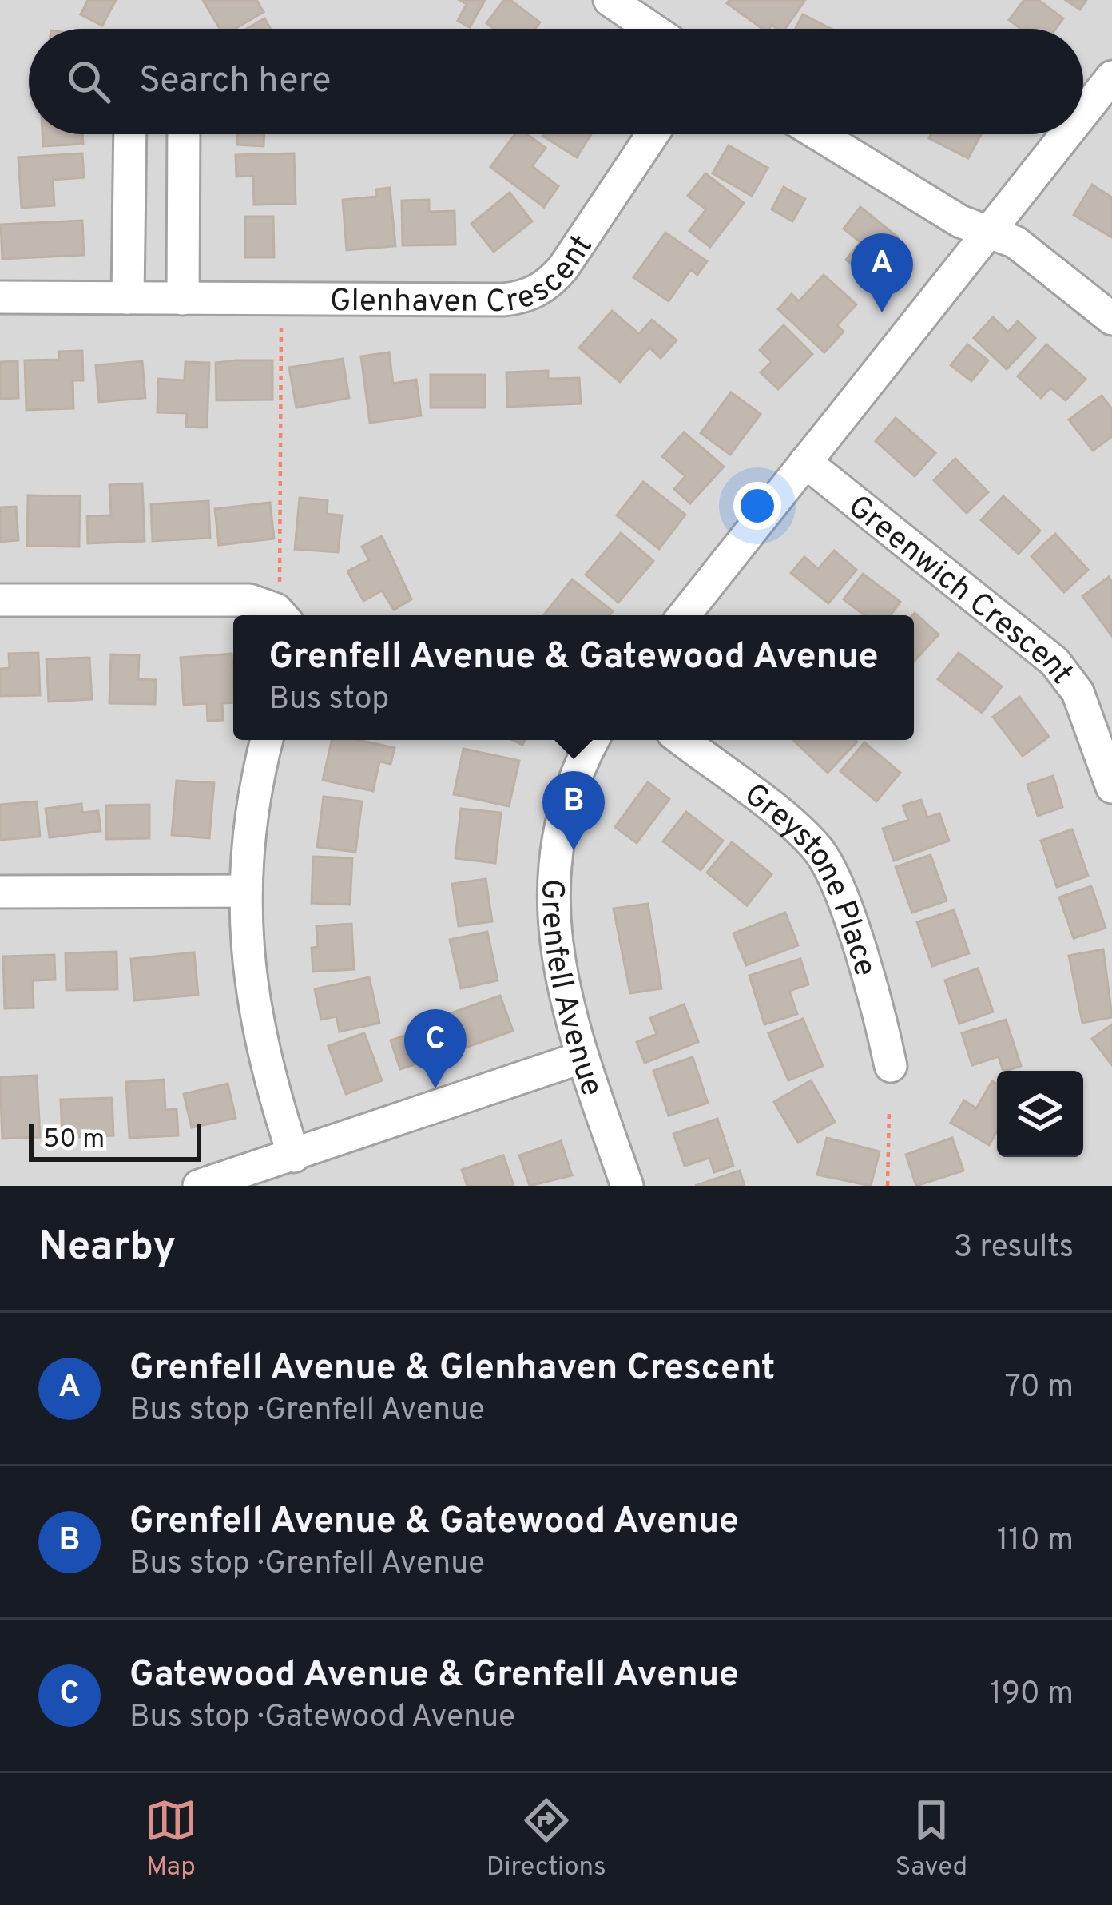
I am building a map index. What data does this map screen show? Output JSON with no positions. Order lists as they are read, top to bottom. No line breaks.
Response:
{"streets":{"street":["Glenhaven Crescent","Greenwich Crescent","Greystone Place","Grenfell Avenue"]},"scale_bar":"50 m","page":{"search":"Search here","pins":["A","B","C"],"popup":["Grenfell Avenue & Gatewood Avenue","Bus stop"],"scale":"50 m","heading":["Nearby","3 results"],"list":[{"mark":"A","name":"Grenfell Avenue & Glenhaven Crescent","note":"Bus stop · Grenfell Avenue","value":"70 m"},{"mark":"B","name":"Grenfell Avenue & Gatewood Avenue","note":"Bus stop · Grenfell Avenue","value":"110 m"},{"mark":"C","name":"Gatewood Avenue & Grenfell Avenue","note":"Bus stop · Gatewood Avenue","value":"190 m"}],"nav":["Map","Directions","Saved"]}}
